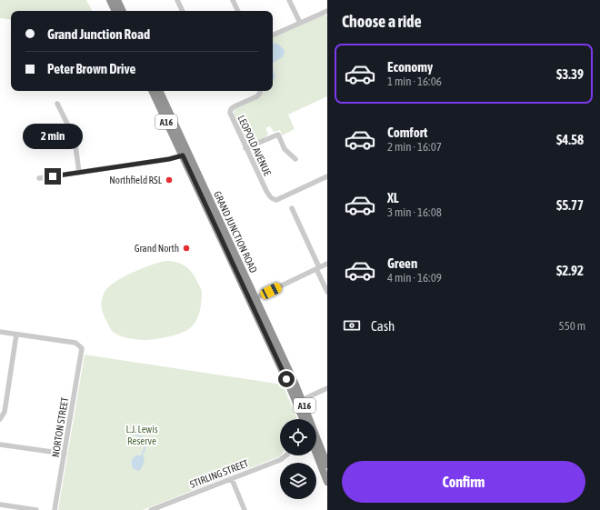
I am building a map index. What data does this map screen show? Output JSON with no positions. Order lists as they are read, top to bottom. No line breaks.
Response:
{"streets":{"highway":["A16","GRAND JUNCTION ROAD"],"street":["LEOPOLD AVENUE","NORTON STREET","STIRLING STREET"]},"parks":["L.J. Lewis Reserve"],"places":["Northfield RSL","Grand North"],"page":{"heading":"Choose a ride","banner":["Grand Junction Road","Peter Brown Drive"],"list":[{"name":"Economy","note":"1 min · 16:06","value":"$3.39"},{"name":"Comfort","note":"2 min · 16:07","value":"$4.58"},{"name":"XL","note":"3 min · 16:08","value":"$5.77"},{"name":"Green","note":"4 min · 16:09","value":"$2.92"}],"bubble":"2 min","pay":["Cash","550 m"],"buttons":"Confirm"}}
